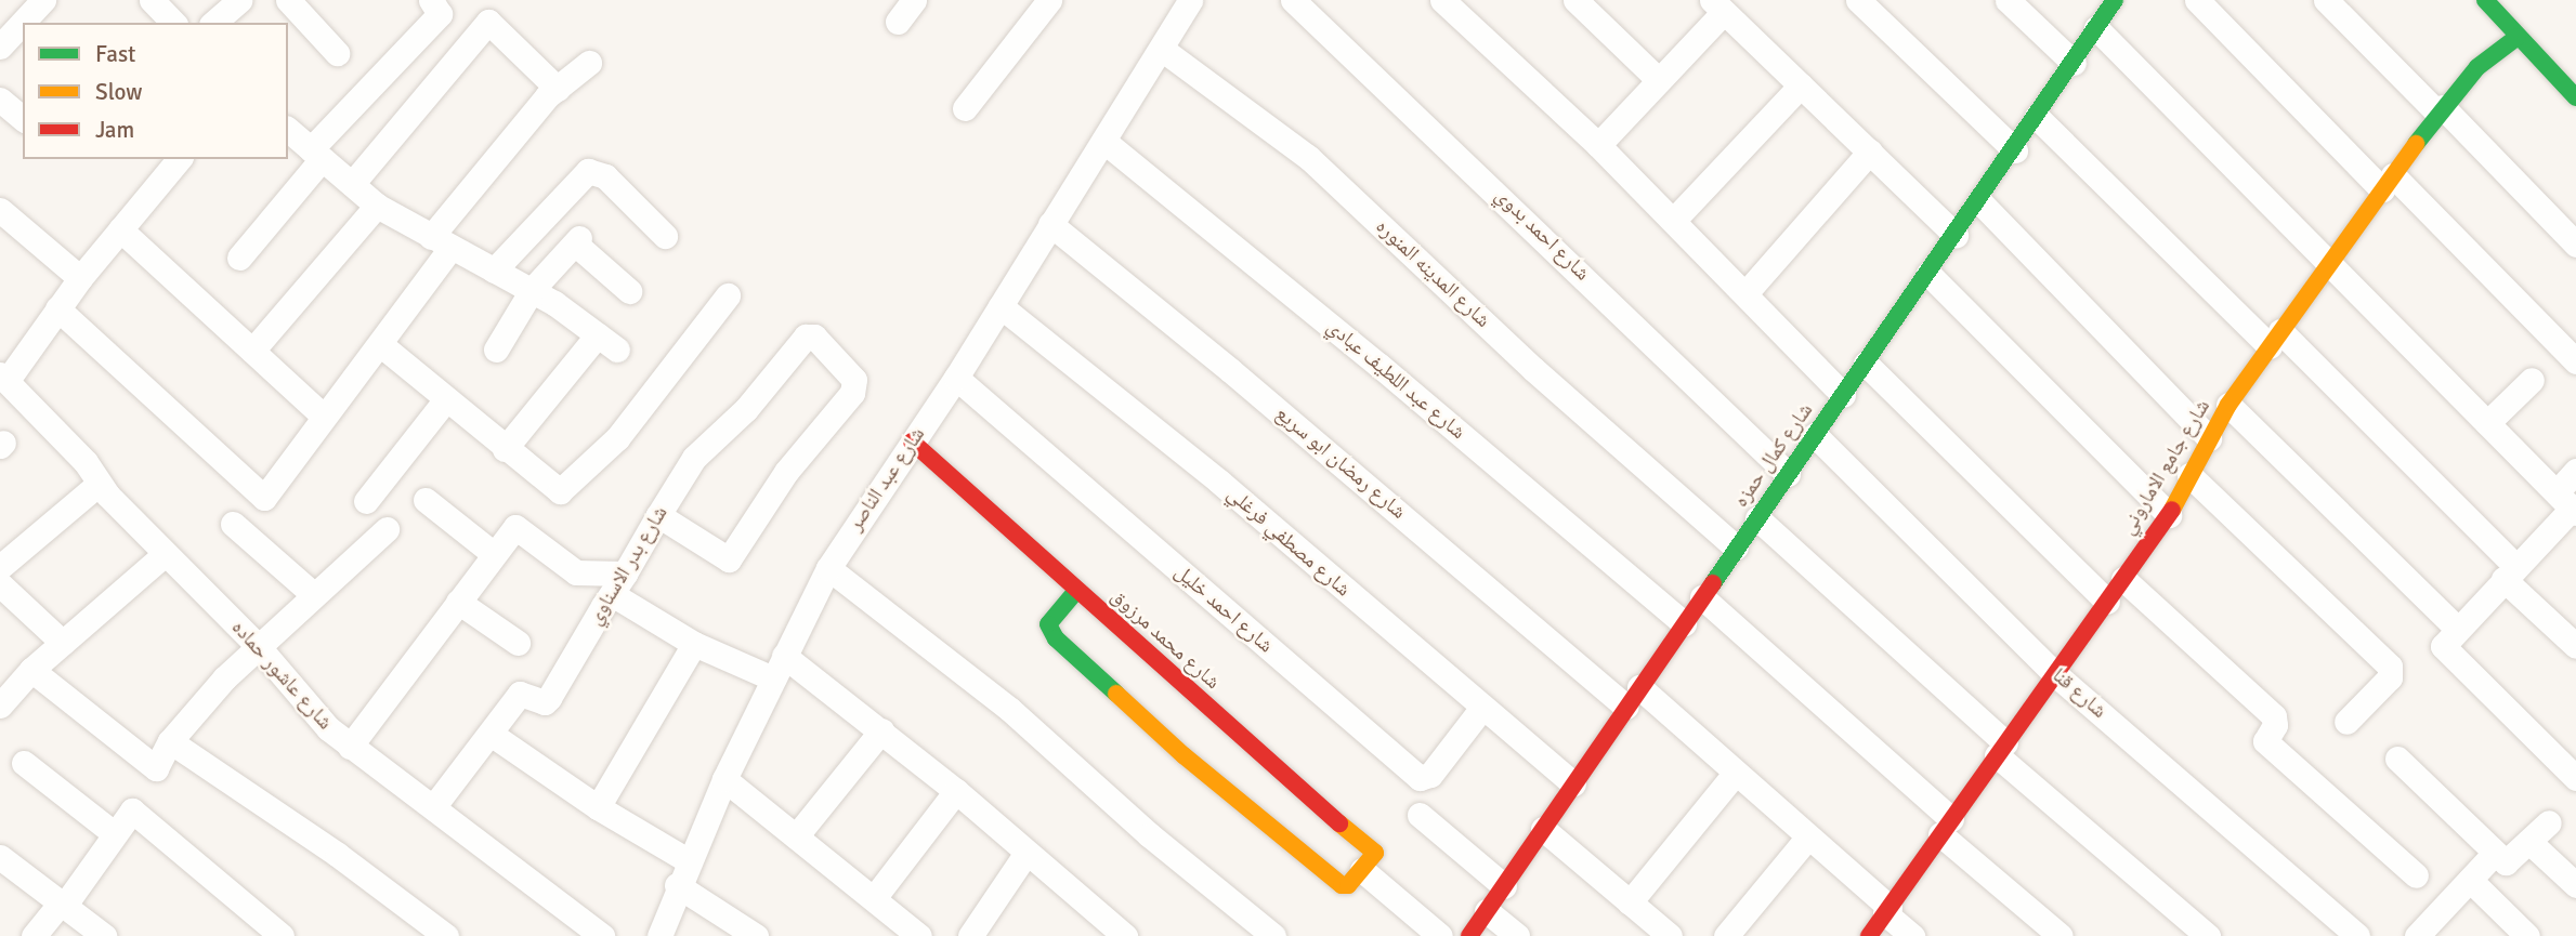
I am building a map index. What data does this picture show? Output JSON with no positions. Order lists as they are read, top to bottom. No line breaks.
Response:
{"streets":{"street":["شارع احمد بدوي","شارع المدينه المنوره","شارع عبد اللطيف عبادي","شارع كمال حمزه","شارع رمضان ابو سريع","شارع جامع الاماروني","شارع عبد الناصر","شارع مصطفي فرغلي","شارع بدر الاسناوي","شارع احمد خليل","شارع محمد مرزوق","شارع عاشور حماده","شارع قنا"]},"crossings":[["شارع احمد بدوي","شارع كمال حمزه"],["شارع المدينه المنوره","شارع كمال حمزه"],["شارع المدينه المنوره","شارع عبد الناصر"],["شارع عبد اللطيف عبادي","شارع كمال حمزه"],["شارع عبد اللطيف عبادي","شارع عبد الناصر"],["شارع كمال حمزه","شارع رمضان ابو سريع"],["شارع كمال حمزه","شارع مصطفي فرغلي"],["شارع كمال حمزه","شارع قنا"],["شارع رمضان ابو سريع","شارع جامع الاماروني"],["شارع رمضان ابو سريع","شارع عبد الناصر"],["شارع جامع الاماروني","شارع قنا"],["شارع عبد الناصر","شارع مصطفي فرغلي"],["شارع عبد الناصر","شارع احمد خليل"],["شارع عبد الناصر","شارع محمد مرزوق"],["شارع مصطفي فرغلي","شارع احمد خليل"],["شارع بدر الاسناوي","شارع عاشور حماده"]],"legend":["Fast","Slow","Jam"]}
